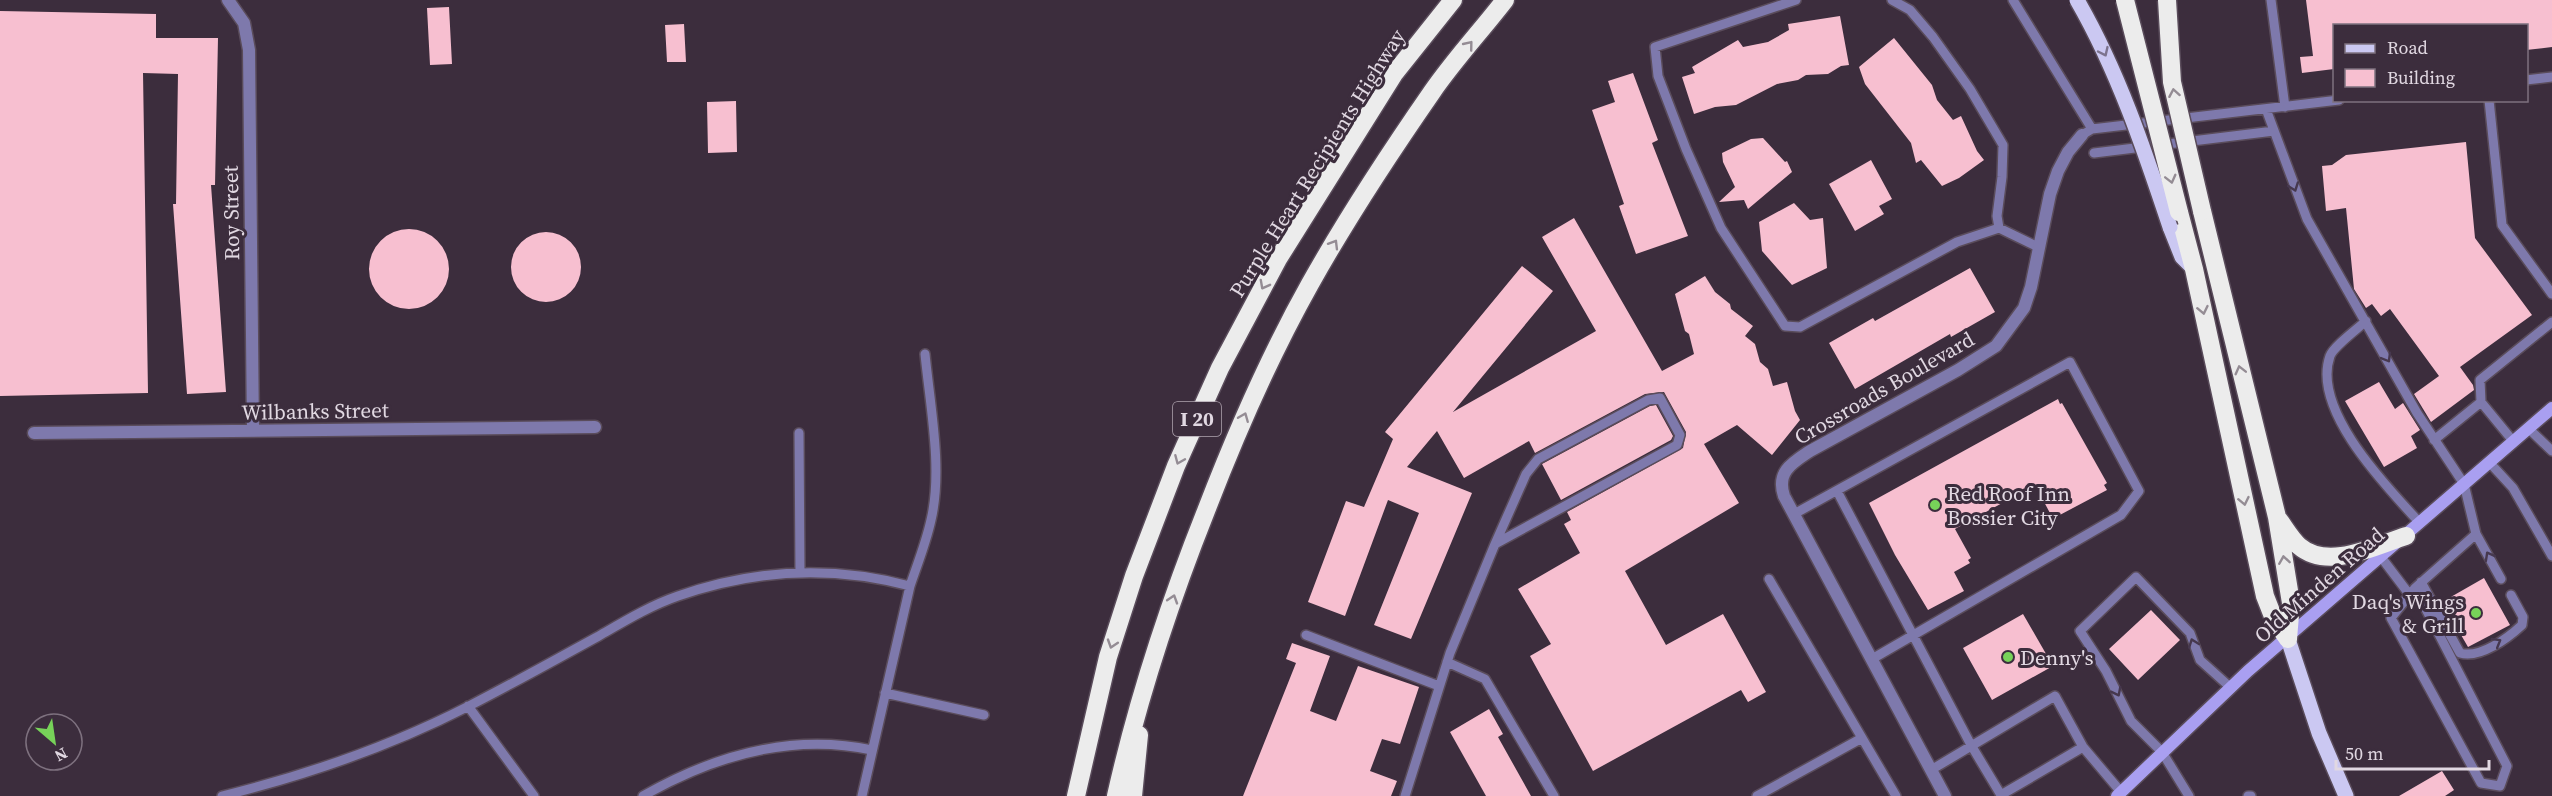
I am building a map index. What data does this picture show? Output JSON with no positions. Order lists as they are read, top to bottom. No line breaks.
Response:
{"streets":{"highway":["Purple Heart Recipients Highway","I 20"],"main road":["Old Minden Road"],"street":["Roy Street","Crossroads Boulevard","Wilbanks Street"]},"crossings":[["Roy Street","Wilbanks Street"]],"places":["Red Roof Inn Bossier City","Daq's Wings & Grill","Denny's"],"legend":["Road","Building"],"scale_bar":"50 m","north":"bottom right"}
